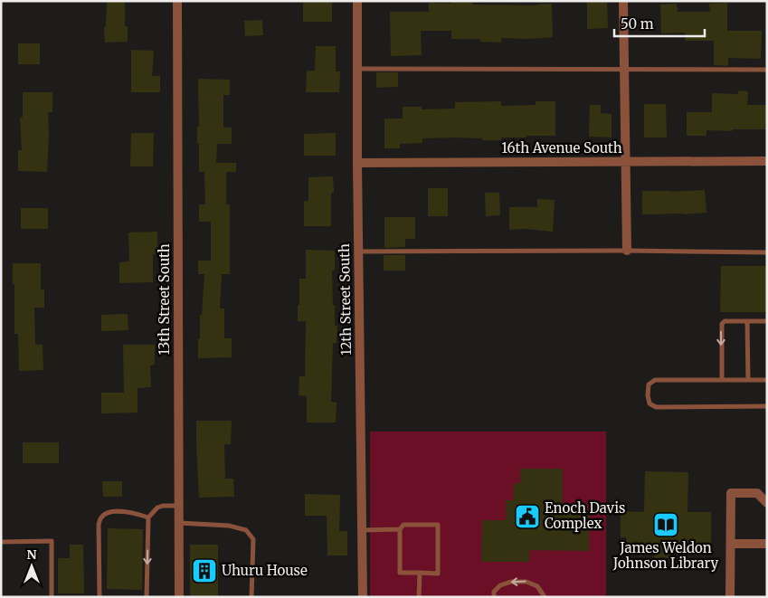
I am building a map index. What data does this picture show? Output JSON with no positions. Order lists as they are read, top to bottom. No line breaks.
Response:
{"streets":{"street":["16th Avenue South","13th Street South","12th Street South"]},"crossings":[["16th Avenue South","12th Street South"]],"places":{"public building":["Enoch Davis Complex"],"library":["James Weldon Johnson Library"],"building":["Uhuru House"]},"scale_bar":"50 m","north":"top"}
